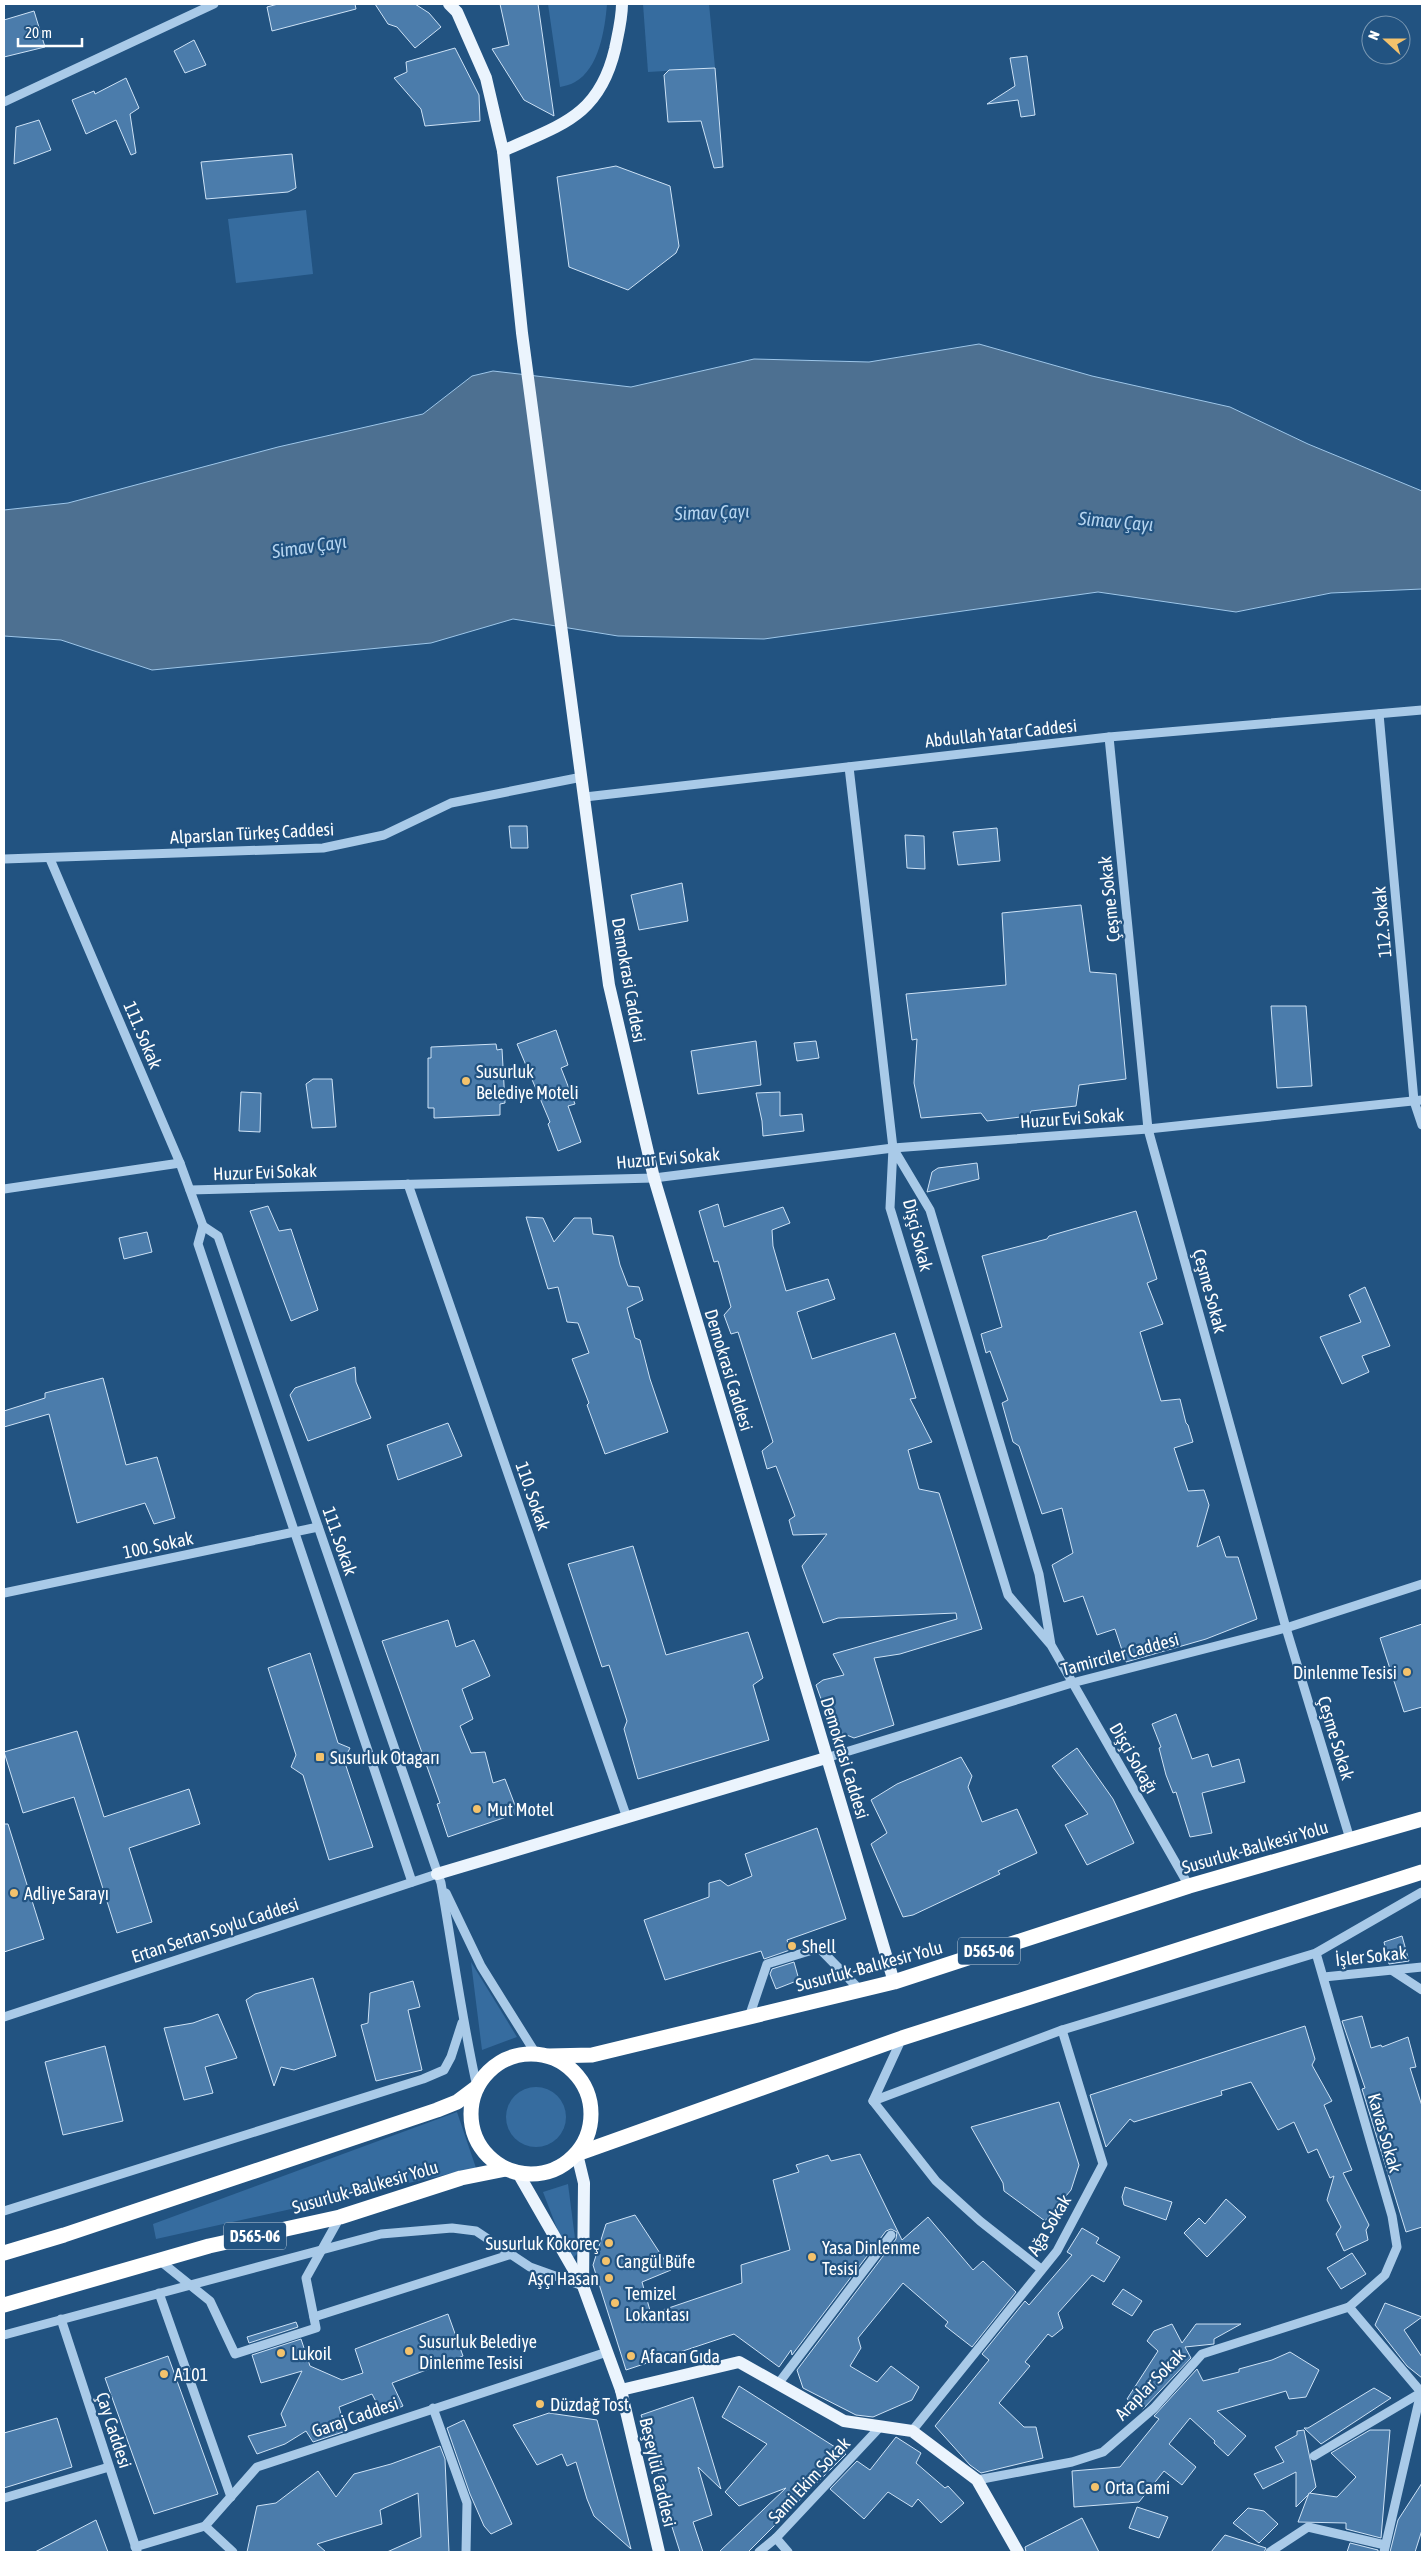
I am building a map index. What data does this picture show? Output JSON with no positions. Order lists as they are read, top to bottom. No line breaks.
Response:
{"streets":{"highway":["Susurluk-Balıkesir Yolu","D565-06"],"main road":["Demokrasi Caddesi","Beşeylül Caddesi"],"street":["Abdullah Yatar Caddesi","Alparslan Türkeş Caddesi","Çeşme Sokak","112. Sokak","111. Sokak","Huzur Evi Sokak","Dişçi Sokak","110. Sokak","100. Sokak","Tamirciler Caddesi","Dişçi Sokağı","Ertan Sertan Soylu Caddesi","İşler Sokak","Kavas Sokak","Ağa Sokak","Araplar Sokak","Garaj Caddesi","Çay Caddesi","Sami Ekim Sokak"]},"crossings":[["Abdullah Yatar Caddesi","Çeşme Sokak"],["Abdullah Yatar Caddesi","112. Sokak"],["Abdullah Yatar Caddesi","Demokrasi Caddesi"],["Alparslan Türkeş Caddesi","Demokrasi Caddesi"],["Alparslan Türkeş Caddesi","111. Sokak"],["Çeşme Sokak","Huzur Evi Sokak"],["Çeşme Sokak","Tamirciler Caddesi"],["Çeşme Sokak","Susurluk-Balıkesir Yolu"],["112. Sokak","Huzur Evi Sokak"],["Demokrasi Caddesi","Huzur Evi Sokak"],["Demokrasi Caddesi","Tamirciler Caddesi"],["Demokrasi Caddesi","Susurluk-Balıkesir Yolu"],["111. Sokak","Huzur Evi Sokak"],["111. Sokak","100. Sokak"],["111. Sokak","Ertan Sertan Soylu Caddesi"],["Huzur Evi Sokak","Dişçi Sokak"],["Huzur Evi Sokak","110. Sokak"],["Dişçi Sokak","Dişçi Sokağı"],["Tamirciler Caddesi","Dişçi Sokağı"],["Dişçi Sokağı","Susurluk-Balıkesir Yolu"],["Susurluk-Balıkesir Yolu","Beşeylül Caddesi"],["İşler Sokak","Kavas Sokak"],["Kavas Sokak","Araplar Sokak"],["Garaj Caddesi","Beşeylül Caddesi"]],"water":["Simav Çayı"],"places":{"other":["Susurluk Belediye Moteli","Dinlenme Tesisi","Mut Motel","Adliye Sarayı","Shell","Susurluk Kokoreç","Yasa Dinlenme Tesisi","Cangül Büfe","Aşçı Hasan","Temizel Lokantası","Susurluk Belediye Dinlenme Tesisi","Lukoil","Afacan Gıda","A101","Düzdağ Tost","Orta Cami"],"transit":["Susurluk Otagarı"]},"scale_bar":"20 m","north":"left"}
